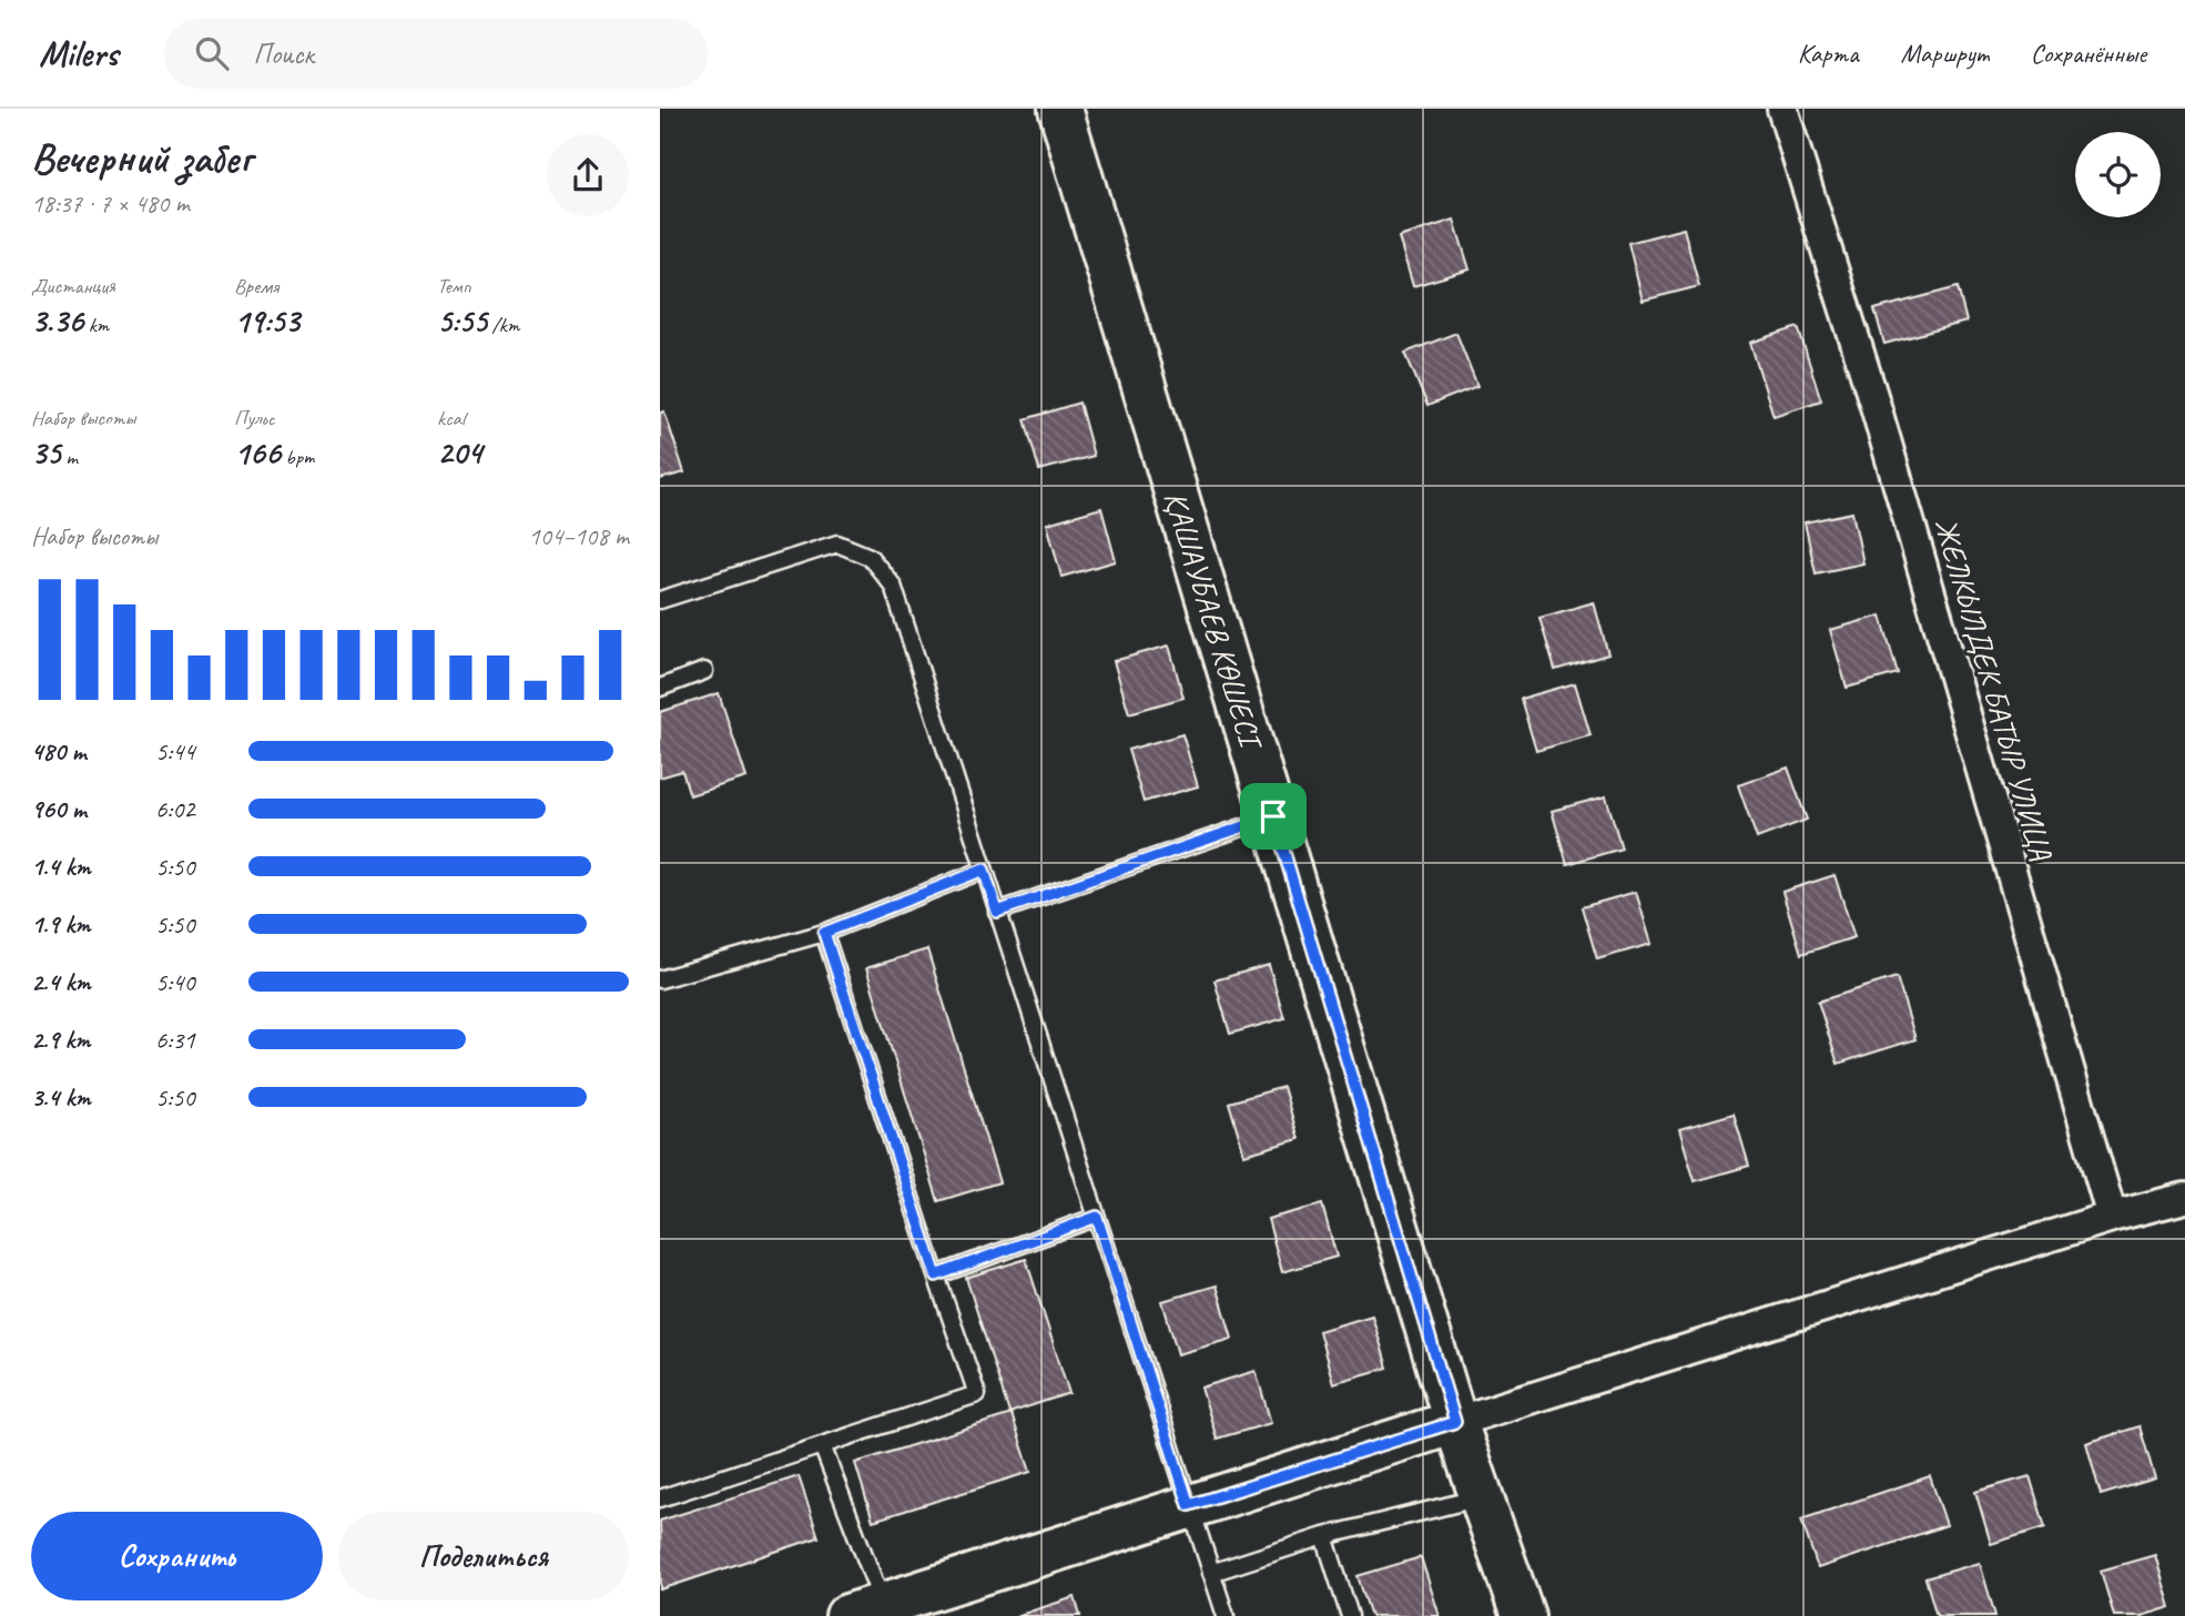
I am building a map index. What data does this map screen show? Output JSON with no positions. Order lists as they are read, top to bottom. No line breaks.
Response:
{"streets":{"street":["ҚАШАУБАЕВ КӨШЕСІ","ЖЕЛКЫЛДЕК БАТЫР УЛИЦА"]},"page":{"header":"Milers","search":"Поиск","nav":["Карта","Маршрут","Сохранённые"],"heading":["Вечерний забег","18:37 · 7 × 480 m"],"stats":[["Дистанция","3.36 km"],["Время","19:53"],["Темп","5:55 /km"],["Набор высоты","35 m"],["Пульс","166 bpm"],["kcal","204"]],"chart":["Набор высоты","104–108 m"],"list":[{"name":"480 m","note":"5:44"},{"name":"960 m","note":"6:02"},{"name":"1.4 km","note":"5:50"},{"name":"1.9 km","note":"5:50"},{"name":"2.4 km","note":"5:40"},{"name":"2.9 km","note":"6:31"},{"name":"3.4 km","note":"5:50"}],"buttons":["Сохранить","Поделиться"]}}
